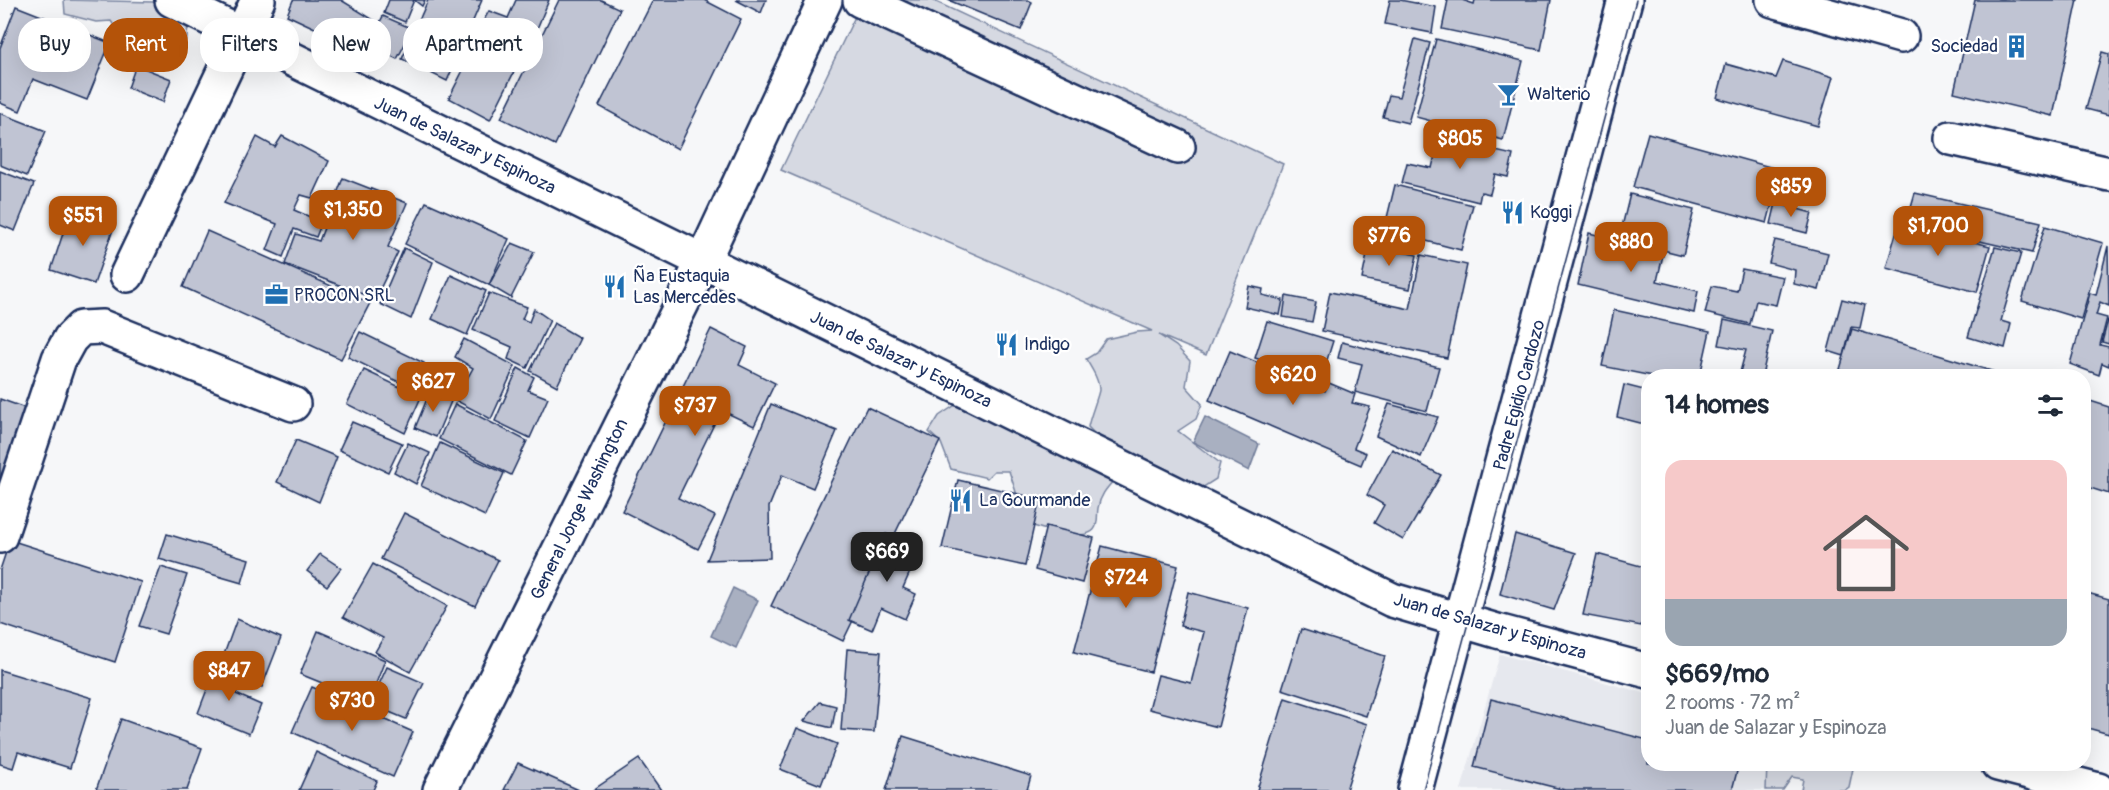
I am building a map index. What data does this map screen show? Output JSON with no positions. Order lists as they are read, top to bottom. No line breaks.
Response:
{"streets":{"street":["Juan de Salazar y Espinoza","Padre Egidio Cardozo","General Jorge Washington"]},"crossings":[["Juan de Salazar y Espinoza","Padre Egidio Cardozo"],["Juan de Salazar y Espinoza","General Jorge Washington"]],"places":{"building":["Sociedad"],"bar":["Walterio"],"restaurant":["Koggi","Ña Eustaquia Las Mercedes","Indigo","La Gourmande"],"office":["PROCON SRL"]},"page":{"chip":["Buy","Rent","Filters","New","Apartment"],"price":["$805","$859","$1,350","$551","$1,700","$776","$880","$620","$627","$737","$669","$724","$847","$730"],"heading":"14 homes","list":[{"name":"$669/mo","note":"2 rooms · 72 m² · Juan de Salazar y Espinoza"}]}}
